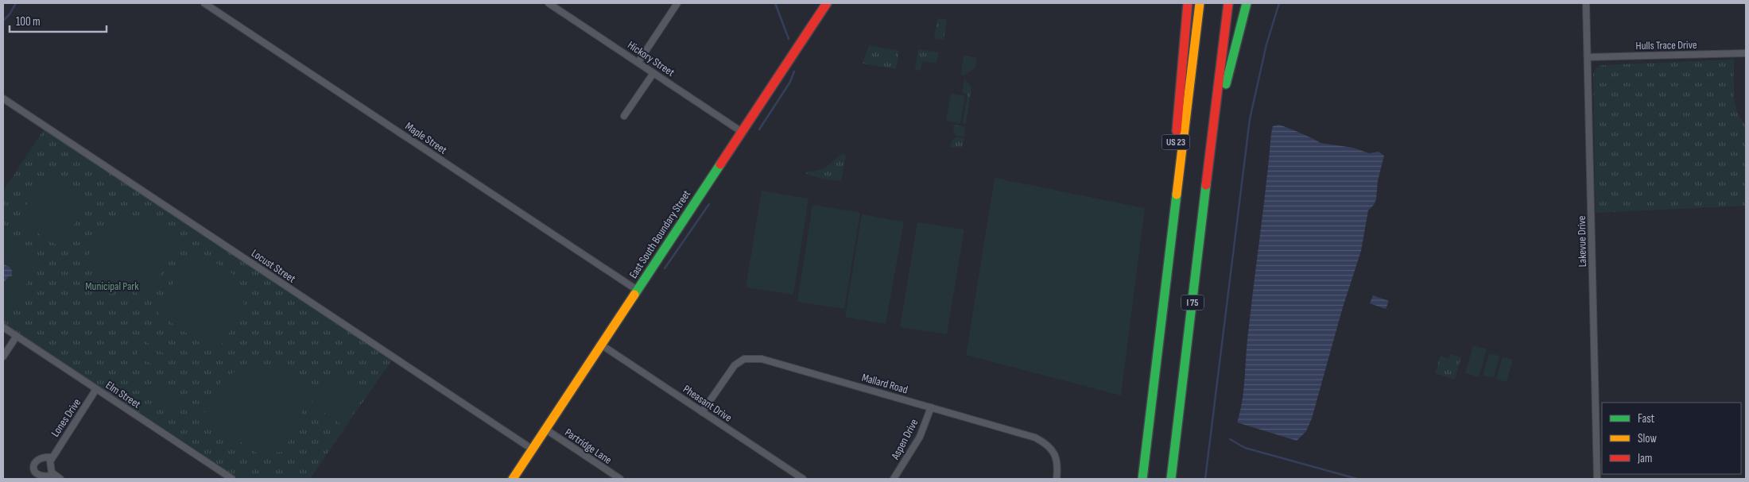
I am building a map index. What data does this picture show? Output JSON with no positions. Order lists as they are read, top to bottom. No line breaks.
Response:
{"streets":{"main road":["US 23","East South Boundary Street","I 75"],"street":["Hulls Trace Drive","Hickory Street","Maple Street","Lakevue Drive","Locust Street","Mallard Road","Elm Street","Pheasant Drive","Lones Drive","Aspen Drive","Partridge Lane"]},"crossings":[["Hulls Trace Drive","Lakevue Drive"],["Hickory Street","East South Boundary Street"],["Maple Street","East South Boundary Street"],["East South Boundary Street","Locust Street"],["East South Boundary Street","Pheasant Drive"],["East South Boundary Street","Partridge Lane"],["Mallard Road","Pheasant Drive"],["Mallard Road","Aspen Drive"],["Elm Street","Lones Drive"]],"parks":["Municipal Park"],"legend":["Fast","Slow","Jam"],"scale_bar":"100 m"}
